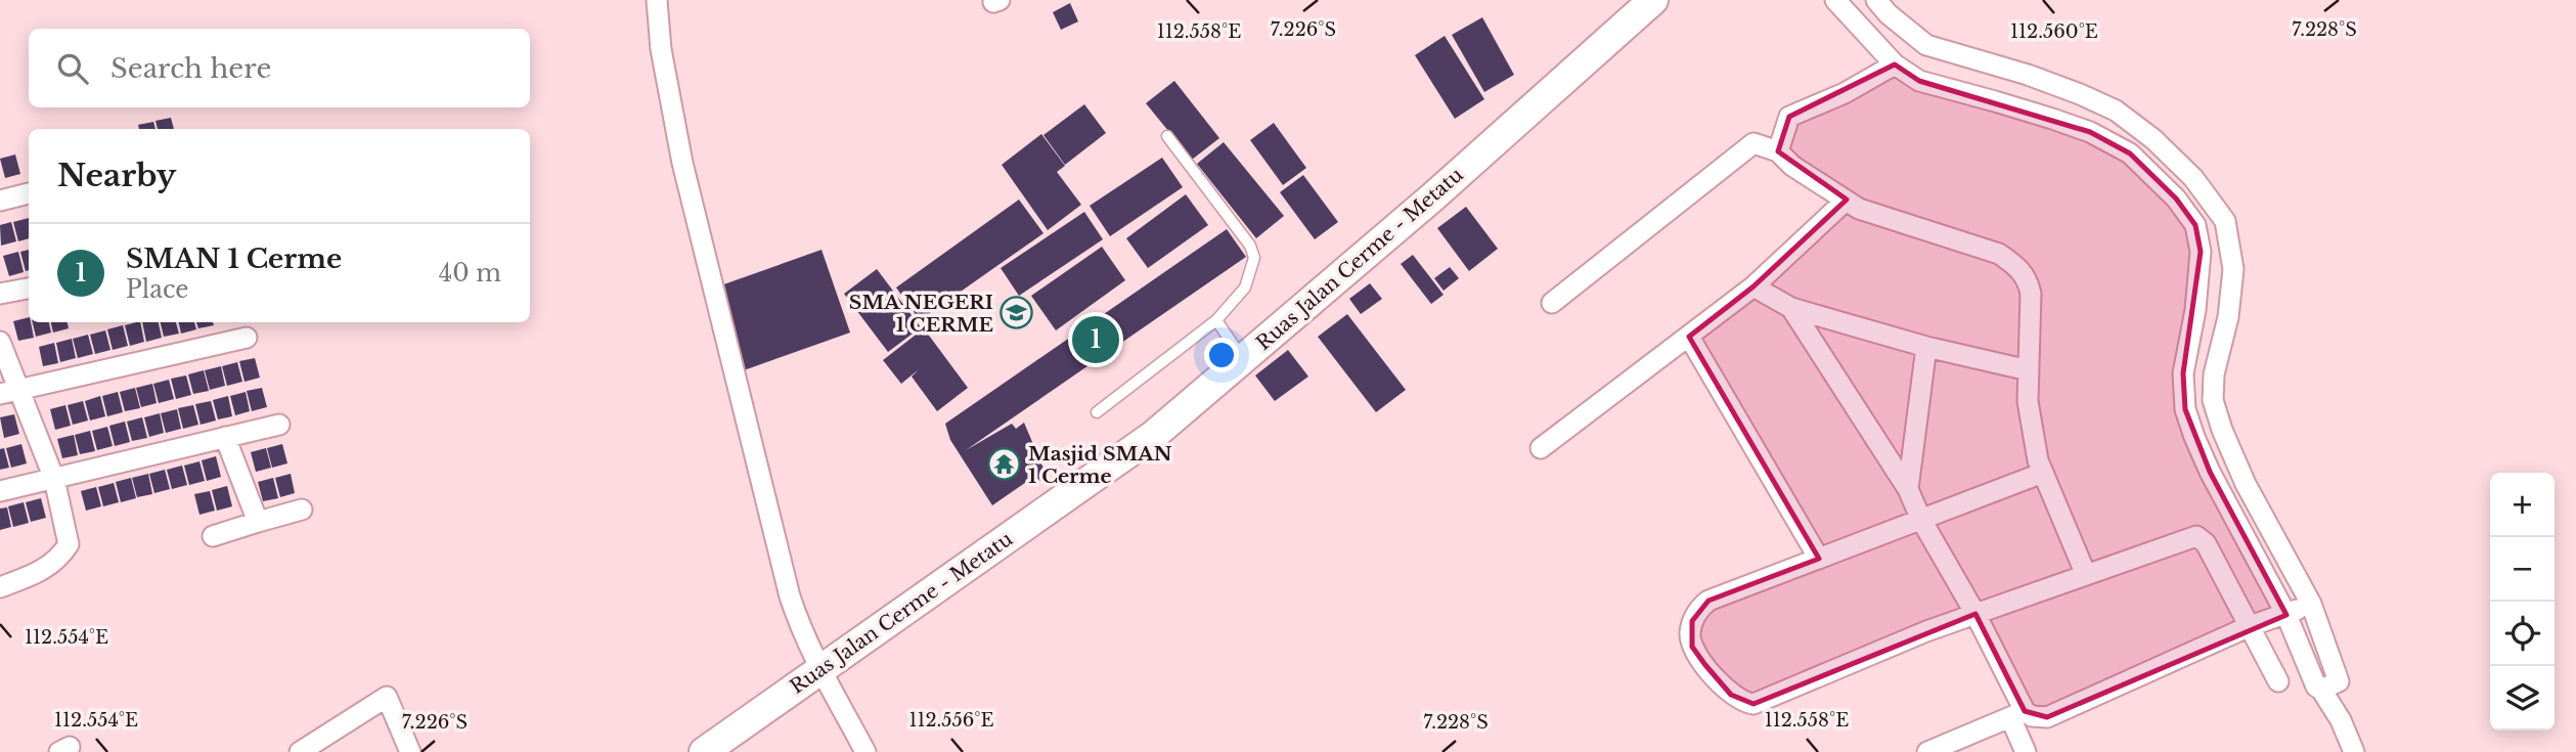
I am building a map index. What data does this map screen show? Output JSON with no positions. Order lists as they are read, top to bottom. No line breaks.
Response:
{"streets":{"main road":["Ruas Jalan Cerme - Metatu"]},"places":{"school or university":["SMA NEGERI 1 CERME"],"temple":["Masjid SMAN 1 Cerme"]},"page":{"search":"Search here","heading":"Nearby","list":[{"mark":"1","name":"SMAN 1 Cerme","note":"Place","value":"40 m"}],"pins":"1","map_buttons":["+","−"]},"coordinates":["7.226°S","7.228°S","112.558°E","112.560°E","112.554°E","112.556°E"]}
